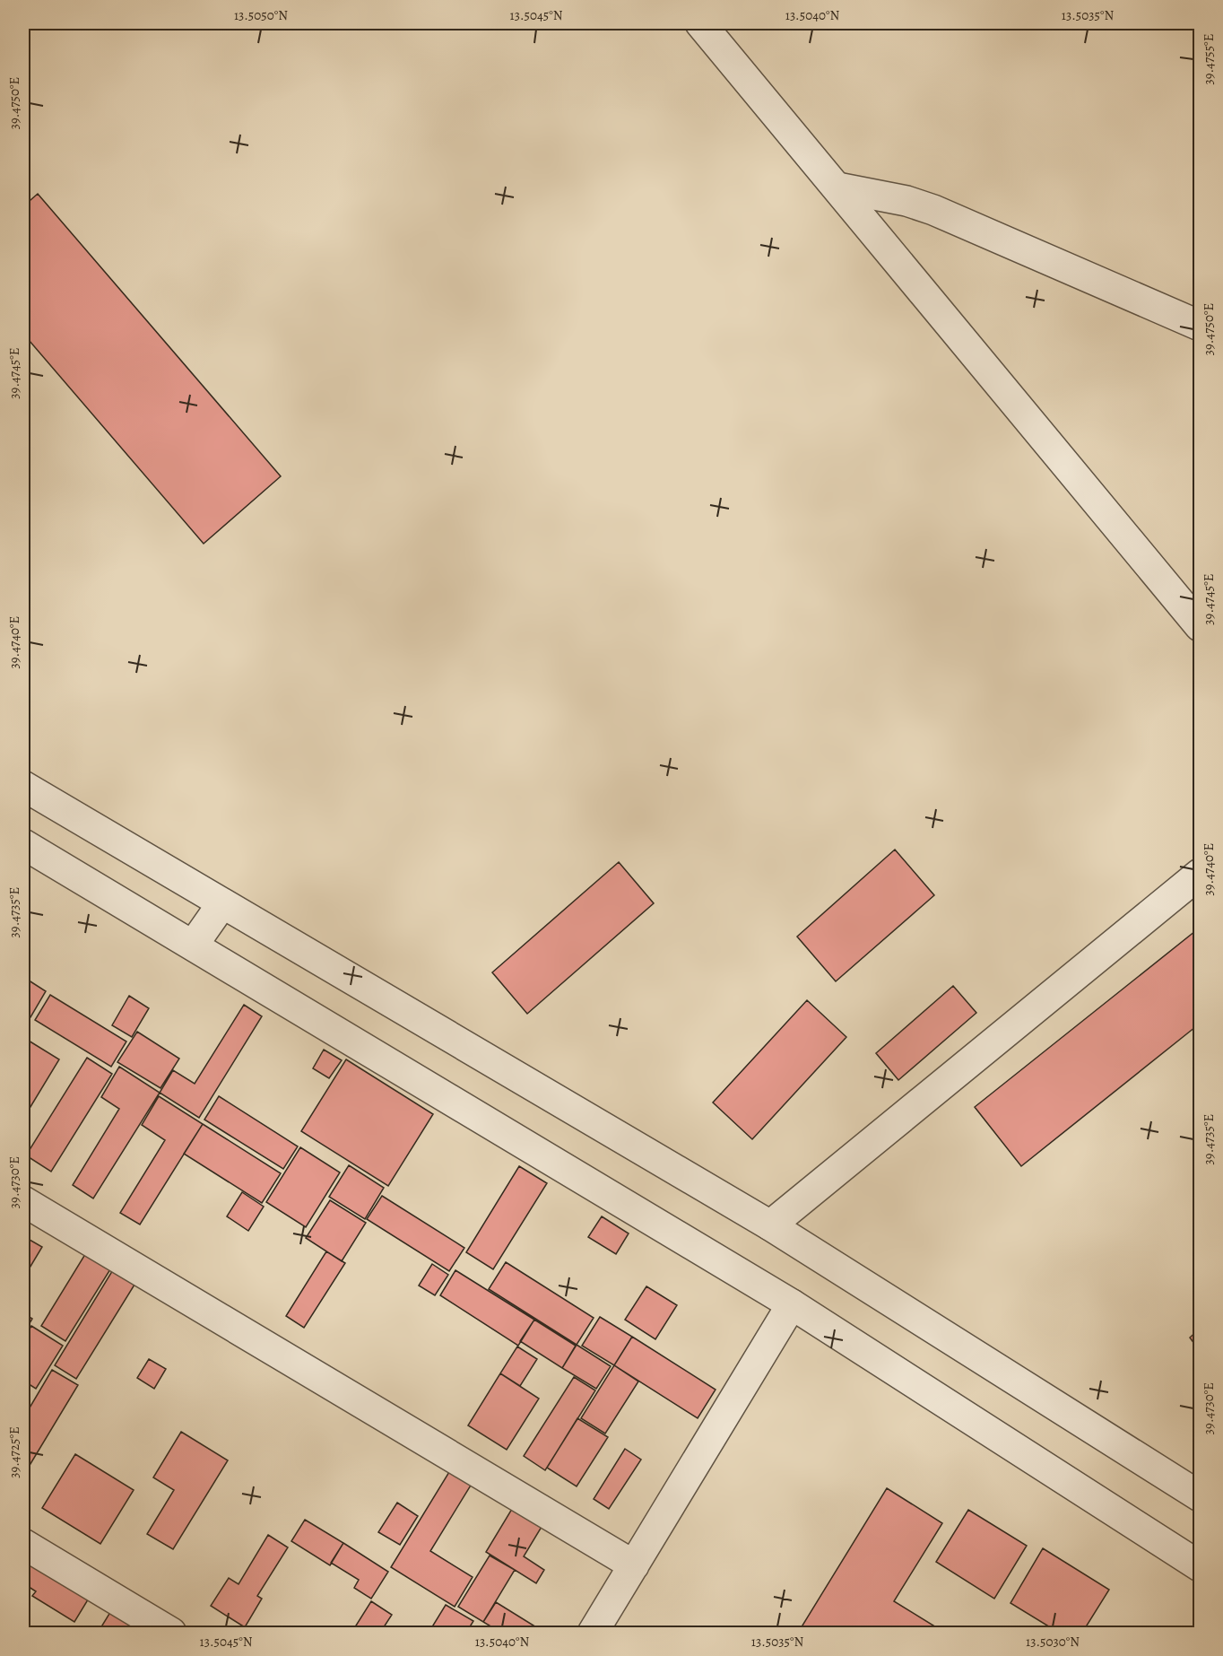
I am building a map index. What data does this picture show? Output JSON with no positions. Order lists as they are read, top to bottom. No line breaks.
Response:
{"coordinates":["13.5050°N","13.5045°N","13.5040°N","13.5035°N","39.4755°E","39.4750°E","39.4745°E","39.4740°E","39.4735°E","39.4730°E","39.4725°E","13.5030°N"]}
